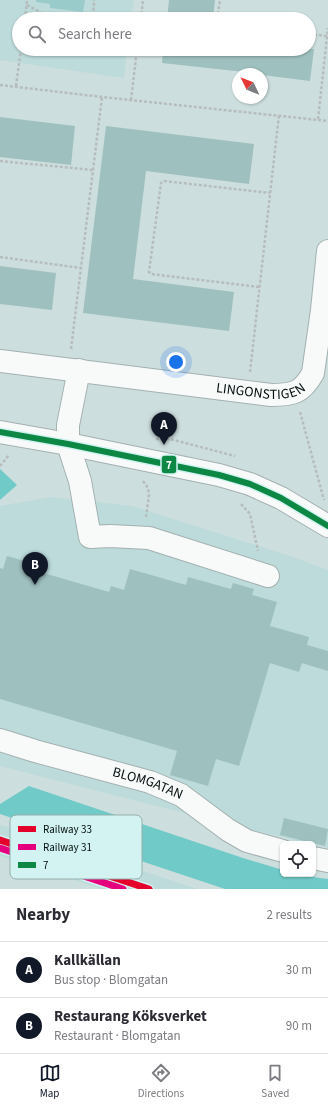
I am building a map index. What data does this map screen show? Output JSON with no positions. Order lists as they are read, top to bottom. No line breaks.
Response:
{"streets":{"street":["LINGONSTIGEN","BLOMGATAN"]},"lines":["transit line 7","rail line 33","rail line 31"],"legend":["Railway 33","Railway 31","7"],"north":"top left","page":{"search":"Search here","pins":["A","B"],"heading":["Nearby","2 results"],"list":[{"mark":"A","name":"Kallkällan","note":"Bus stop · Blomgatan","value":"30 m"},{"mark":"B","name":"Restaurang Köksverket","note":"Restaurant · Blomgatan","value":"90 m"}],"nav":["Map","Directions","Saved"]}}
